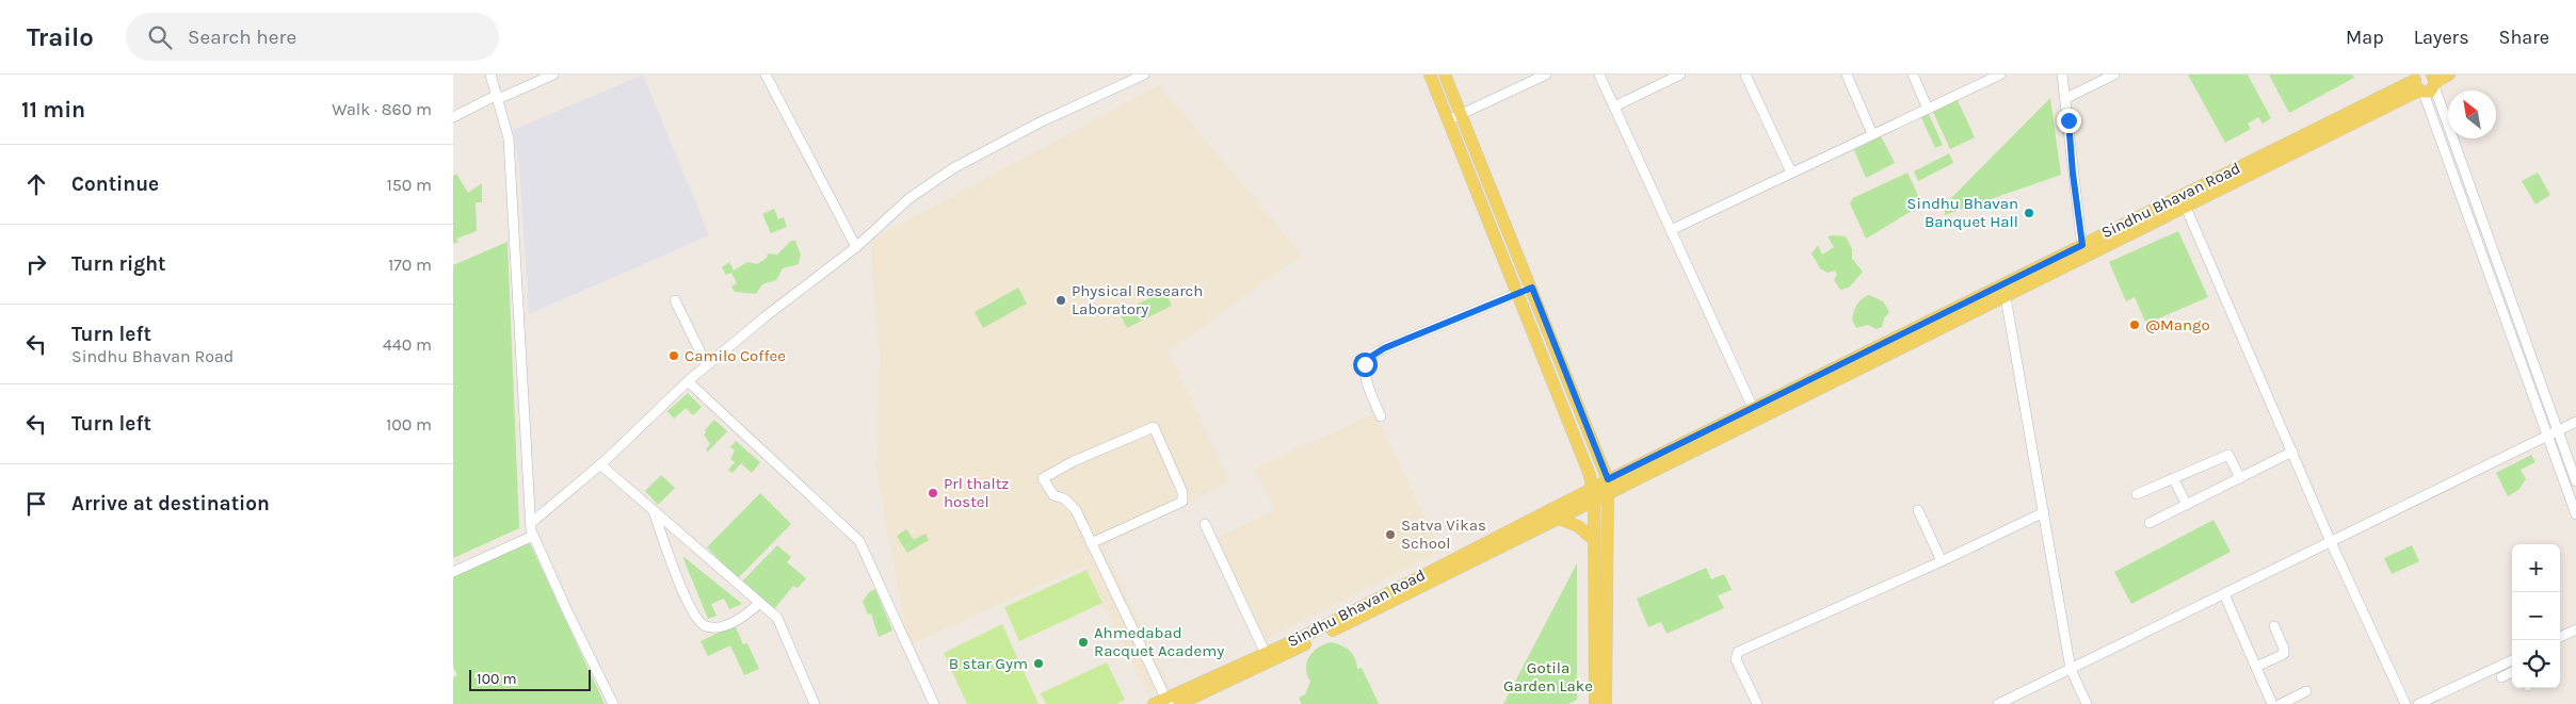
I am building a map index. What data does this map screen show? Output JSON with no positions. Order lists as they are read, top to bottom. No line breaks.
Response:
{"streets":{"main road":["Sindhu Bhavan Road"]},"parks":["Gotila Garden Lake"],"places":["Sindhu Bhavan Banquet Hall","Physical Research Laboratory","@Mango","Camilo Coffee","Prl thaltz hostel","Satva Vikas School","Ahmedabad Racquet Academy","B star Gym"],"scale_bar":"100 m","north":"top left","page":{"header":"Trailo","search":"Search here","nav":["Map","Layers","Share"],"heading":["11 min","Walk · 860 m"],"list":[["Continue","150 m"],["Turn right","170 m"],["Turn left","Sindhu Bhavan Road","440 m"],["Turn left","100 m"],"Arrive at destination"],"map_buttons":["+","−"],"scale":"100 m"}}
